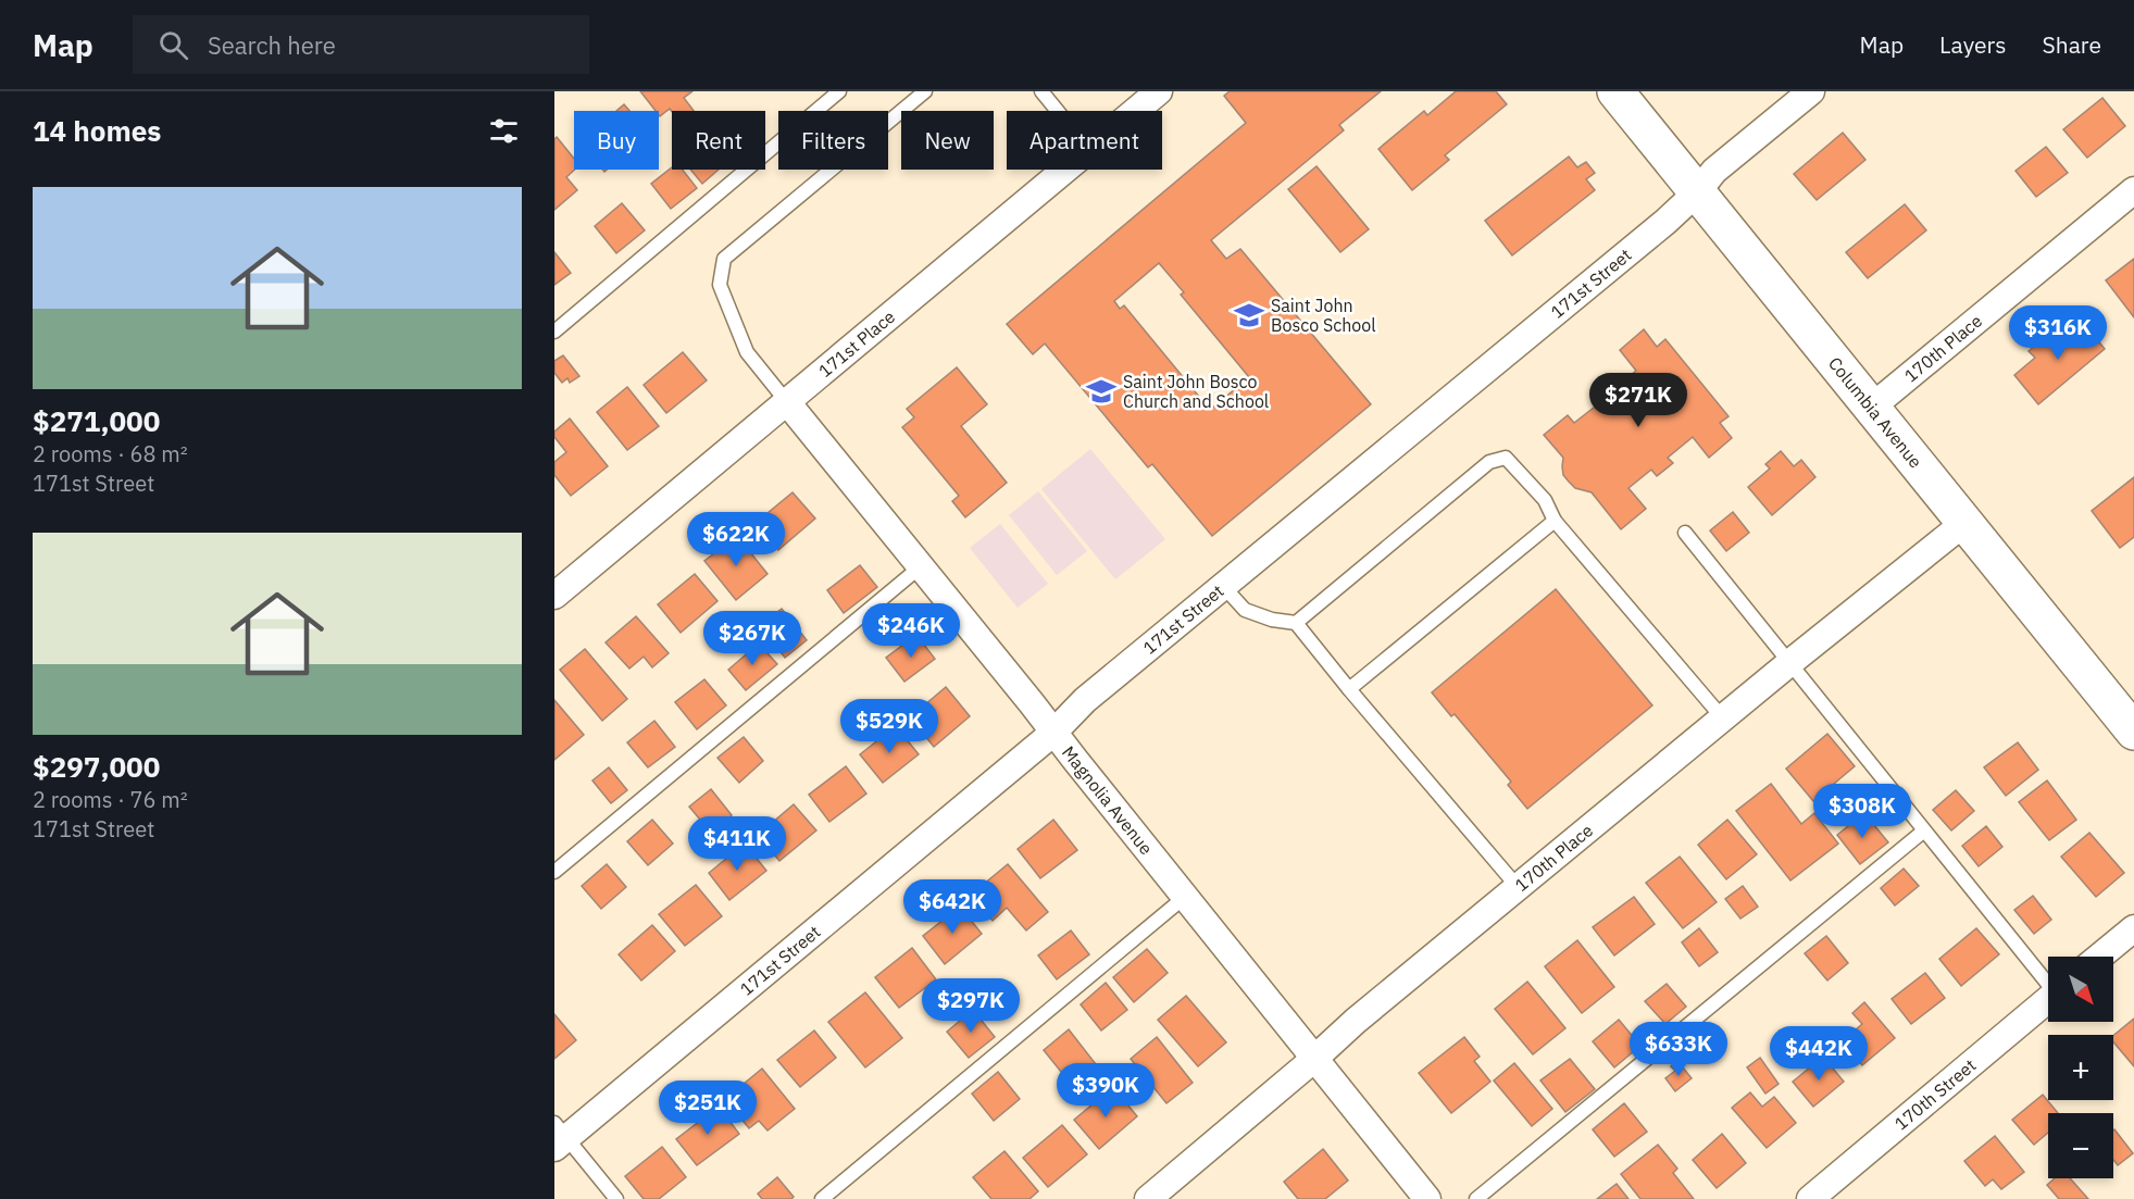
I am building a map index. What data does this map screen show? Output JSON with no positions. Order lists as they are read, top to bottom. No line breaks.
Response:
{"streets":{"street":["171st Street","171st Place","170th Place","Columbia Avenue","Magnolia Avenue","170th Street"]},"crossings":[["171st Street","Columbia Avenue"],["171st Street","Magnolia Avenue"],["171st Place","Magnolia Avenue"],["170th Place","Columbia Avenue"],["170th Place","Magnolia Avenue"]],"places":{"school or university":["Saint John Bosco School","Saint John Bosco Church and School"]},"north":"bottom right","page":{"header":"Map","search":"Search here","nav":["Map","Layers","Share"],"heading":"14 homes","chip":["Buy","Rent","Filters","New","Apartment"],"list":[{"name":"$271,000","note":"2 rooms · 68 m² · 171st Street"},{"name":"$297,000","note":"2 rooms · 76 m² · 171st Street"}],"price":["$316K","$271K","$622K","$246K","$267K","$529K","$308K","$411K","$642K","$297K","$633K","$442K","$390K","$251K"],"map_buttons":["+","−"]}}
